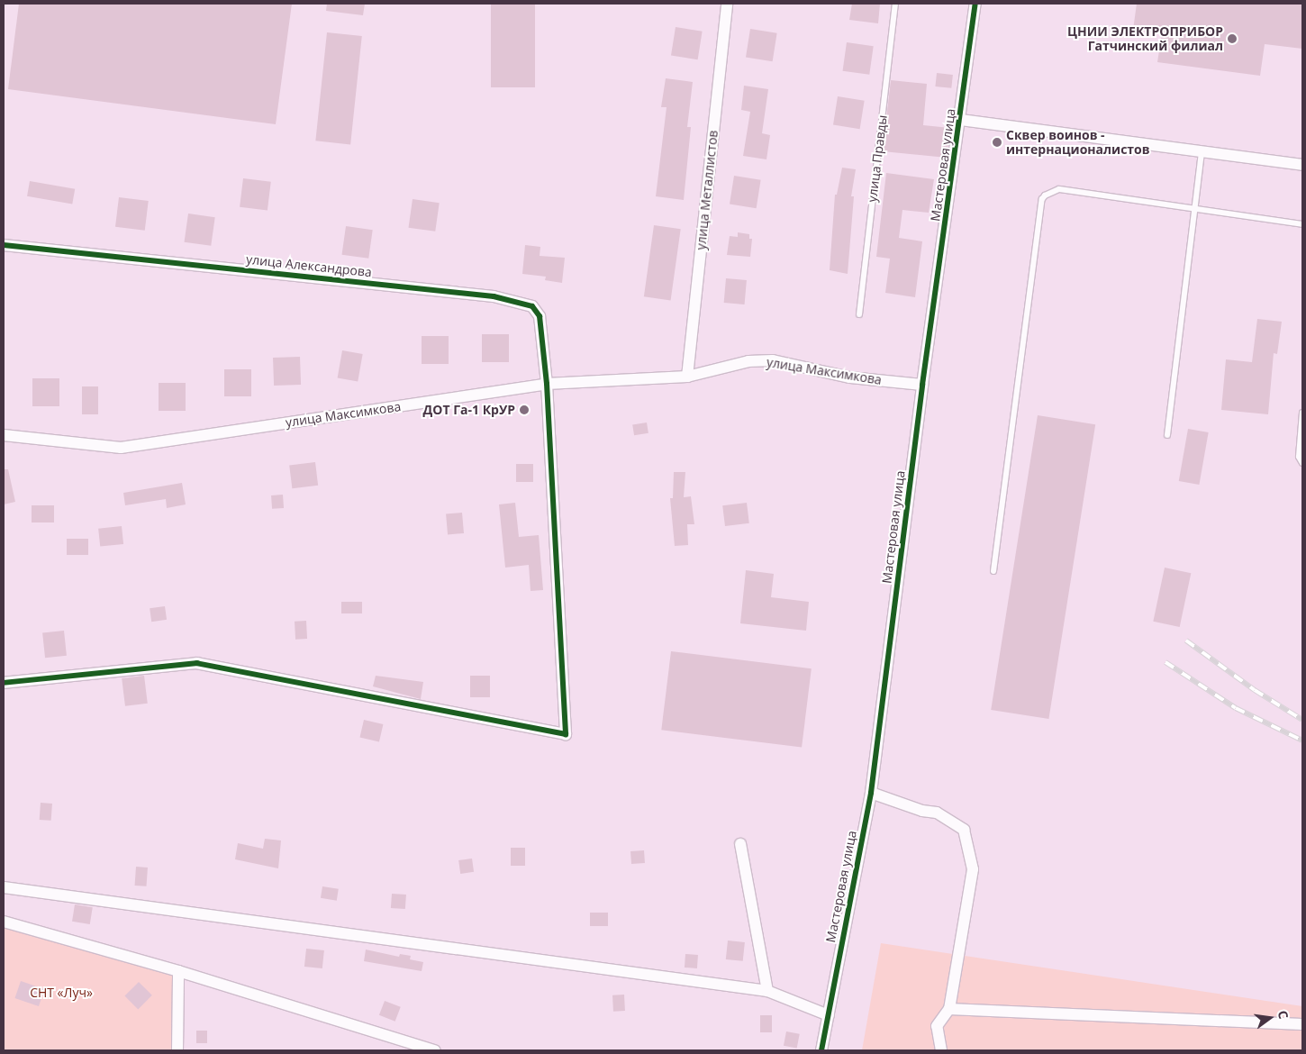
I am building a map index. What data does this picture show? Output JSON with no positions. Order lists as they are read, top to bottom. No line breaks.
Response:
{"streets":{"street":["Мастеровая улица","улица Металлистов","улица Александрова","улица Максимкова"],"lane":["улица Правды"]},"crossings":[["Мастеровая улица","улица Максимкова"],["улица Металлистов","улица Максимкова"],["улица Александрова","улица Максимкова"]],"parks":["СНТ «Луч»"],"places":["ЦНИИ ЭЛЕКТРОПРИБОР Гатчинский филиал","Сквер воинов - интернационалистов","ДОТ Га-1 КрУР"],"north":"right"}
